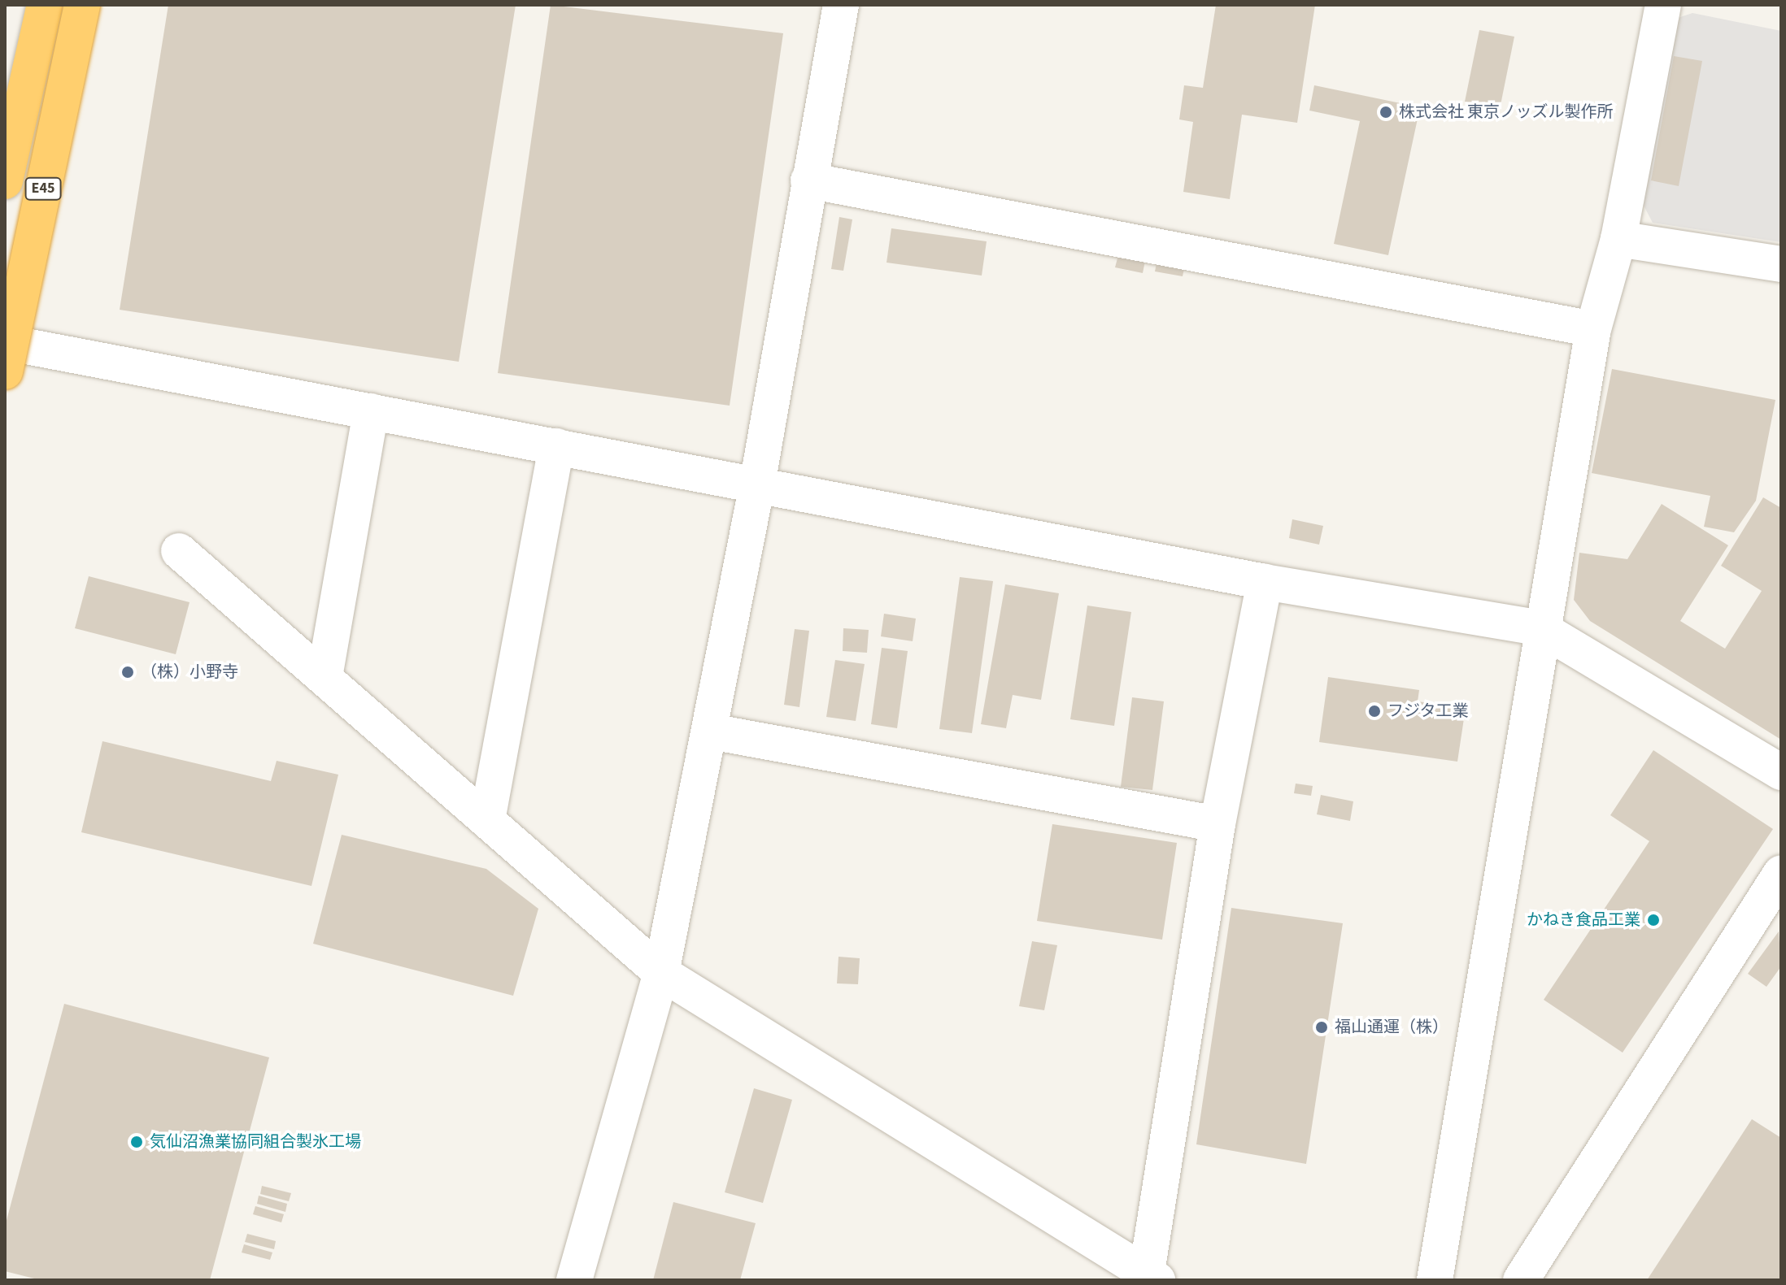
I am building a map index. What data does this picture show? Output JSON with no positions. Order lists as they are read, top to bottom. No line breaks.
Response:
{"streets":{"highway":["E45"]},"places":["株式会社 東京ノッズル製作所","（株）小野寺","フジタ工業","かねき食品工業","福山通運（株）","気仙沼漁業協同組合製氷工場"]}
